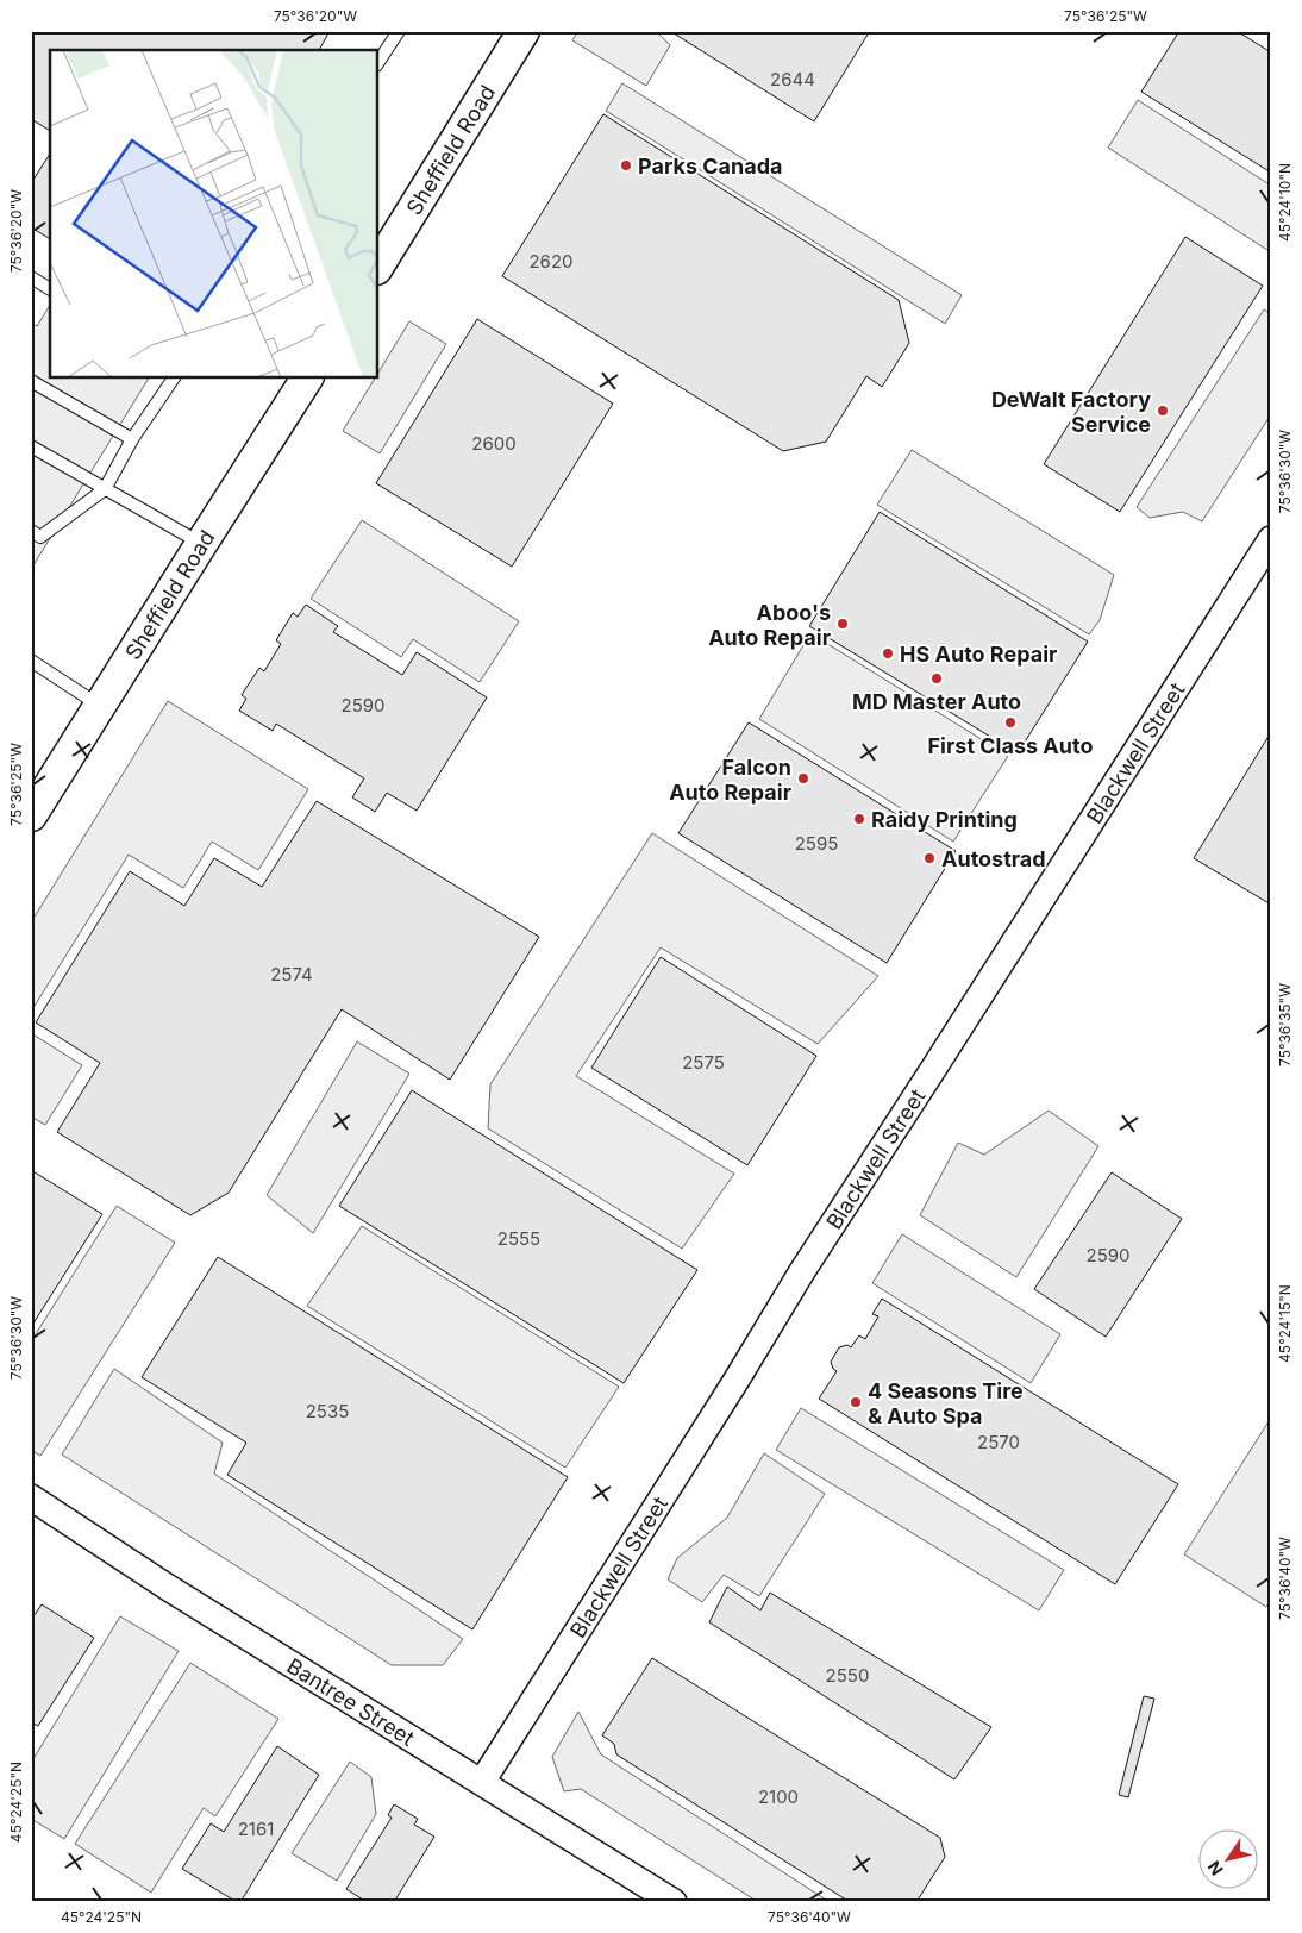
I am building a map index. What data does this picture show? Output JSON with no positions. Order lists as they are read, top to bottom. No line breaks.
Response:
{"streets":{"street":["Sheffield Road","Blackwell Street","Bantree Street"]},"crossings":[["Blackwell Street","Bantree Street"]],"places":["Parks Canada","DeWalt Factory Service","Aboo's Auto Repair","HS Auto Repair","MD Master Auto","First Class Auto","Falcon Auto Repair","Raidy Printing","Autostrad","4 Seasons Tire & Auto Spa"],"house_numbers":["2644","2620","2600","2590","2595","2574","2575","2555","2590","2535","2570","2550","2100","2161"],"north":"bottom left","coordinates":["75°36'20\"W","75°36'25\"W","45°24'10\"N","75°36'30\"W","75°36'35\"W","45°24'15\"N","75°36'40\"W","45°24'25\"N"]}
